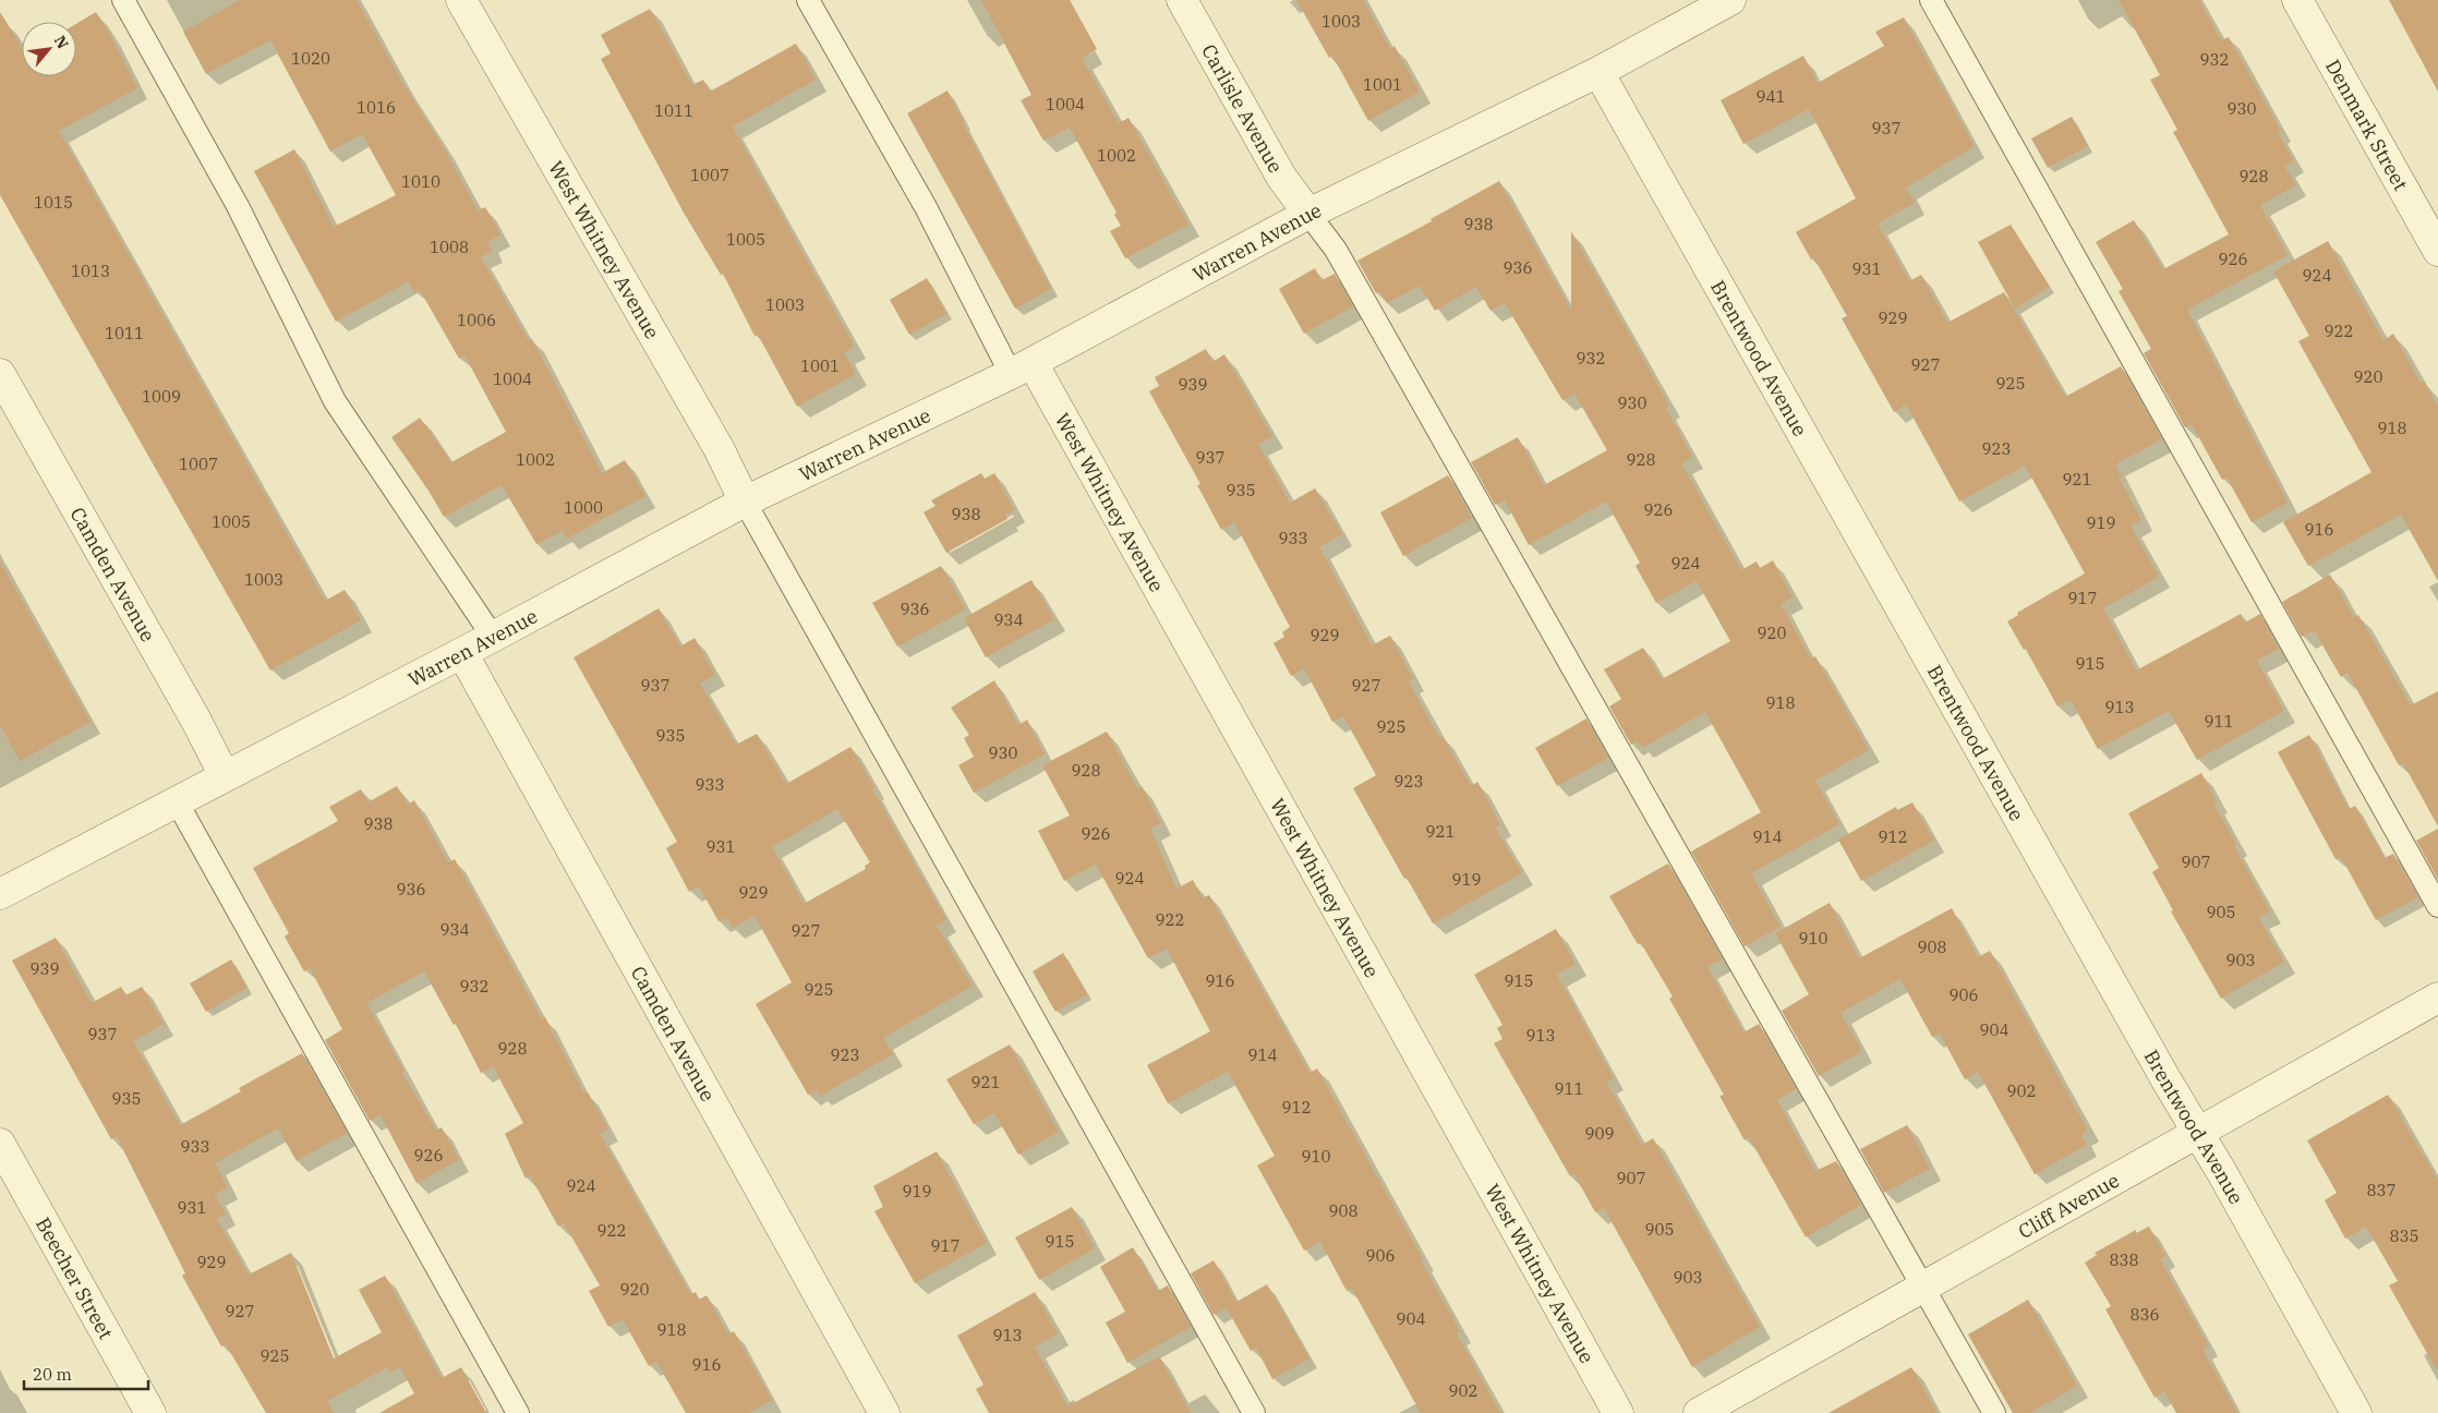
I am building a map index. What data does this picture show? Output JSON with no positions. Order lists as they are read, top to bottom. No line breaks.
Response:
{"streets":{"street":["Carlisle Avenue","Denmark Street","Warren Avenue","West Whitney Avenue","Brentwood Avenue","Camden Avenue","Cliff Avenue","Beecher Street"]},"crossings":[["Carlisle Avenue","Warren Avenue"],["Warren Avenue","West Whitney Avenue"],["Warren Avenue","Brentwood Avenue"],["Warren Avenue","Camden Avenue"],["Brentwood Avenue","Cliff Avenue"]],"house_numbers":["1003","1020","932","1001","941","1004","1016","930","1011","937","1002","1007","928","1010","1015","938","1005","1008","926","936","931","1013","924","1003","929","1006","922","1011","932","927","1001","920","1004","925","939","1009","930","918","923","937","1002","928","1007","921","935","1000","926","938","1005","919","916","933","924","1003","917","936","934","920","929","915","937","927","918","913","911","925","935","930","928","923","933","938","921","926","914","912","931","907","924","919","936","929","905","922","934","927","910","908","903","939","916","915","932","925","906","904","937","913","928","923","914","921","911","902","935","912","909","933","926","910","907","924","837","919","931","908","905","922","835","915","917","906","838","929","903","920","927","836","904","918","913","925","916","902"],"scale_bar":"20 m","north":"top right"}
